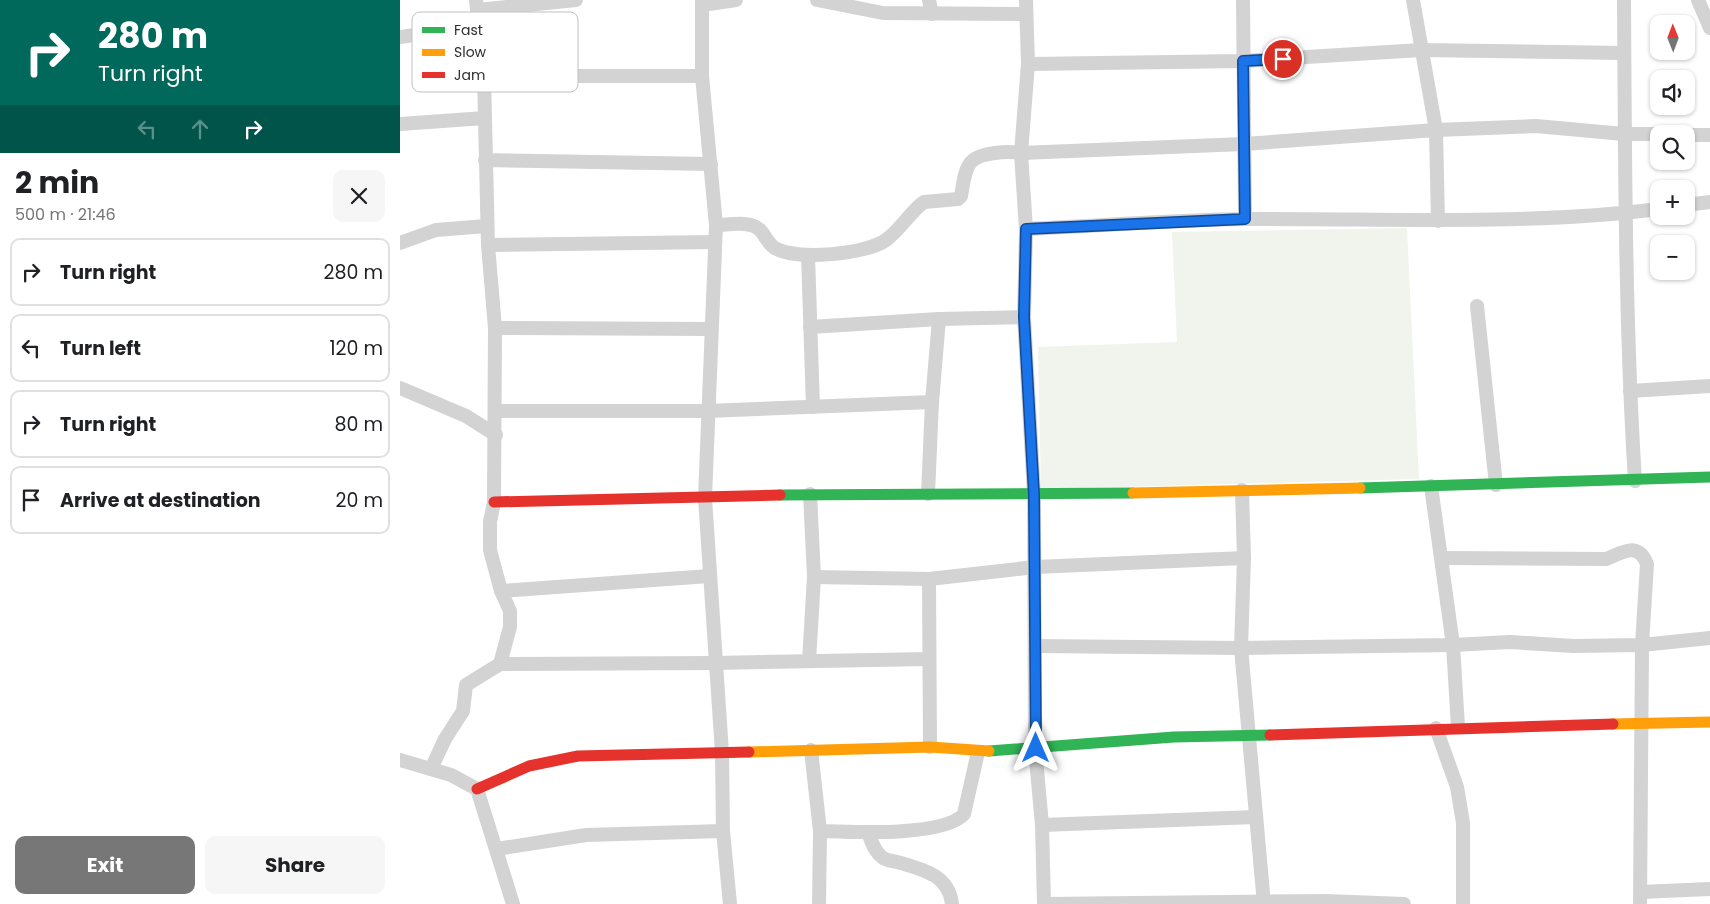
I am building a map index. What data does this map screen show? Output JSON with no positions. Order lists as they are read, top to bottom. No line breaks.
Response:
{"legend":["Fast","Slow","Jam"],"north":"top","page":{"turn":["280 m","Turn right"],"map_buttons":["+","−"],"heading":["2 min","500 m · 21:46"],"list":[{"name":"Turn right","value":"280 m"},{"name":"Turn left","value":"120 m"},{"name":"Turn right","value":"80 m"},{"name":"Arrive at destination","value":"20 m"}],"buttons":["Exit","Share"]}}
